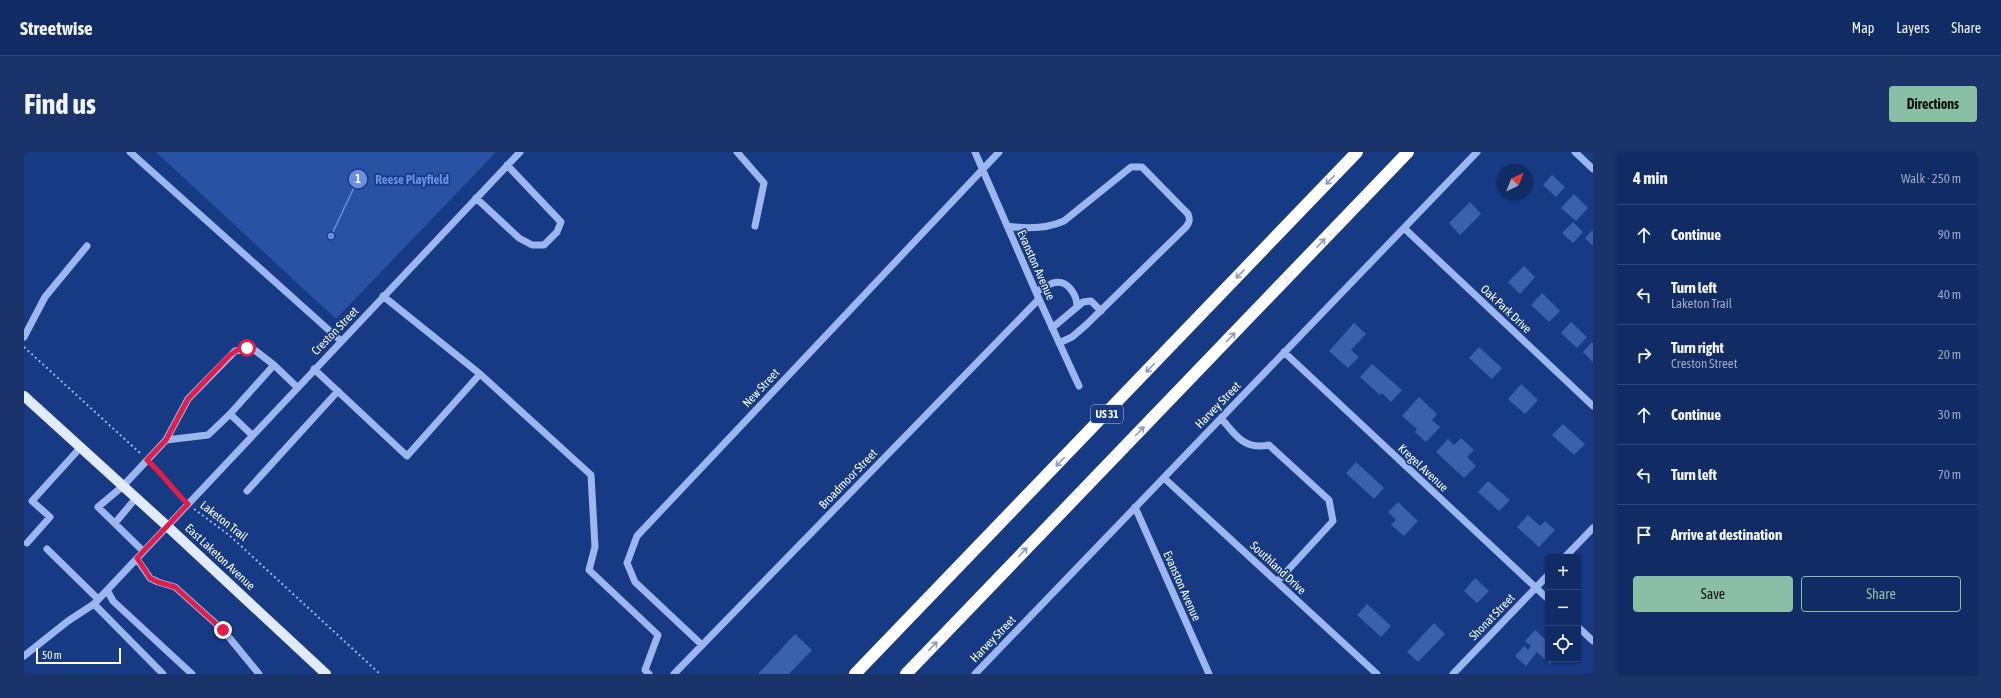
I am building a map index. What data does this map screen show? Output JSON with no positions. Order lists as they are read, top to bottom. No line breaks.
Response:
{"streets":{"highway":["US 31"],"main road":["East Laketon Avenue"],"street":["Evanston Avenue","Oak Park Drive","Creston Street","New Street","Harvey Street","Kregel Avenue","Broadmoor Street","Southland Drive","Shonat Street"],"path":["Laketon Trail"]},"crossings":[["Evanston Avenue","New Street"],["Evanston Avenue","Harvey Street"],["Evanston Avenue","Broadmoor Street"],["Oak Park Drive","Harvey Street"],["Creston Street","Laketon Trail"],["Creston Street","East Laketon Avenue"],["New Street","Broadmoor Street"],["Harvey Street","Kregel Avenue"],["Harvey Street","Southland Drive"],["Kregel Avenue","Shonat Street"]],"places":["Reese Playfield"],"scale_bar":"50 m","north":"top right","page":{"header":"Streetwise","nav":["Map","Layers","Share"],"buttons":["Directions",["Save","Share"]],"title":"Find us","heading":["4 min","Walk · 250 m"],"list":[["Continue","90 m"],["Turn left","Laketon Trail","40 m"],["Turn right","Creston Street","20 m"],["Continue","30 m"],["Turn left","70 m"],"Arrive at destination"],"map_buttons":["+","−"],"scale":"50 m"}}
